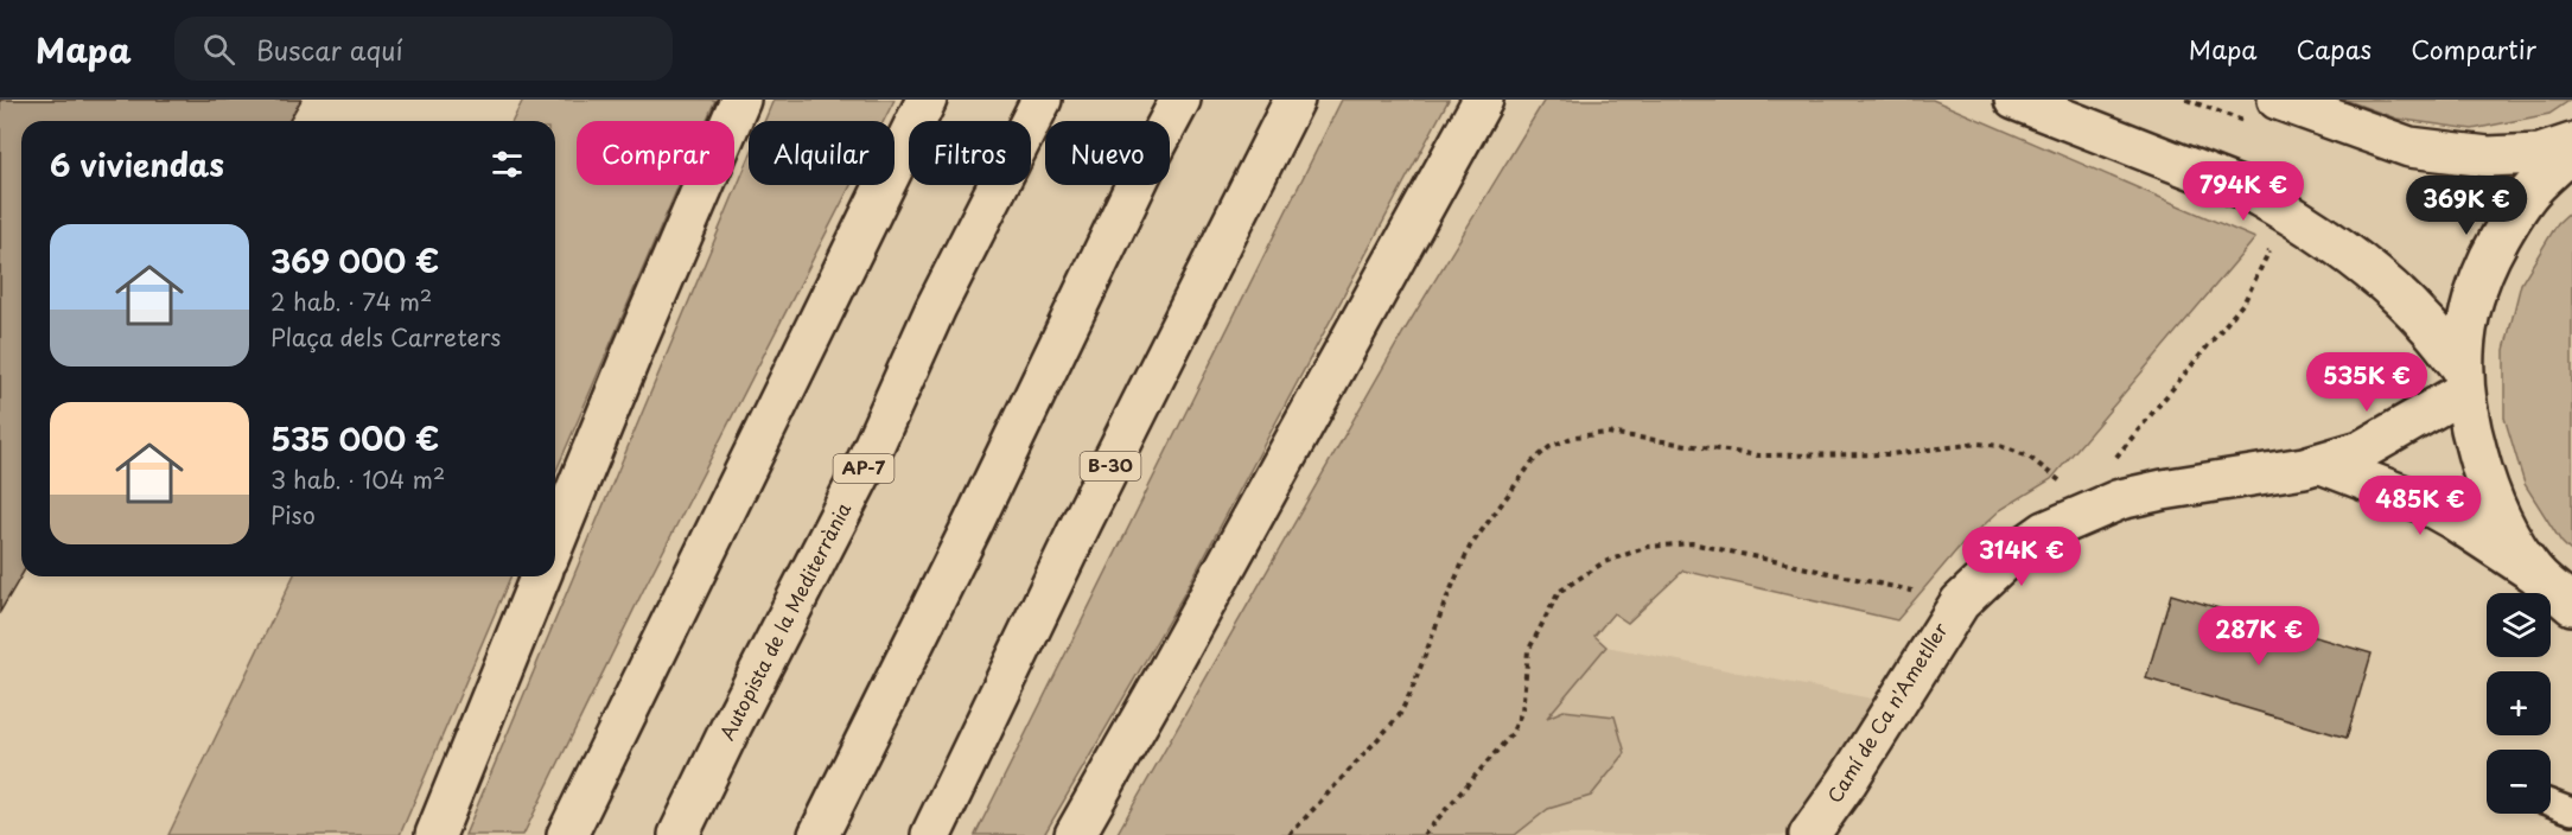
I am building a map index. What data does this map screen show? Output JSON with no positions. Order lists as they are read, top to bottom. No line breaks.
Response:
{"streets":{"main road":["B-30","AP-7","Autopista de la Mediterrània","Camí de Ca n'Ametller"]},"page":{"header":"Mapa","search":"Buscar aquí","nav":["Mapa","Capas","Compartir"],"chip":["Comprar","Alquilar","Filtros","Nuevo"],"heading":"6 viviendas","price":["794K €","369K €","535K €","485K €","314K €","287K €"],"list":[{"name":"369 000 €","note":"2 hab. · 74 m² · Plaça dels Carreters"},{"name":"535 000 €","note":"3 hab. · 104 m² · Piso"}],"map_buttons":["+","−"]}}
